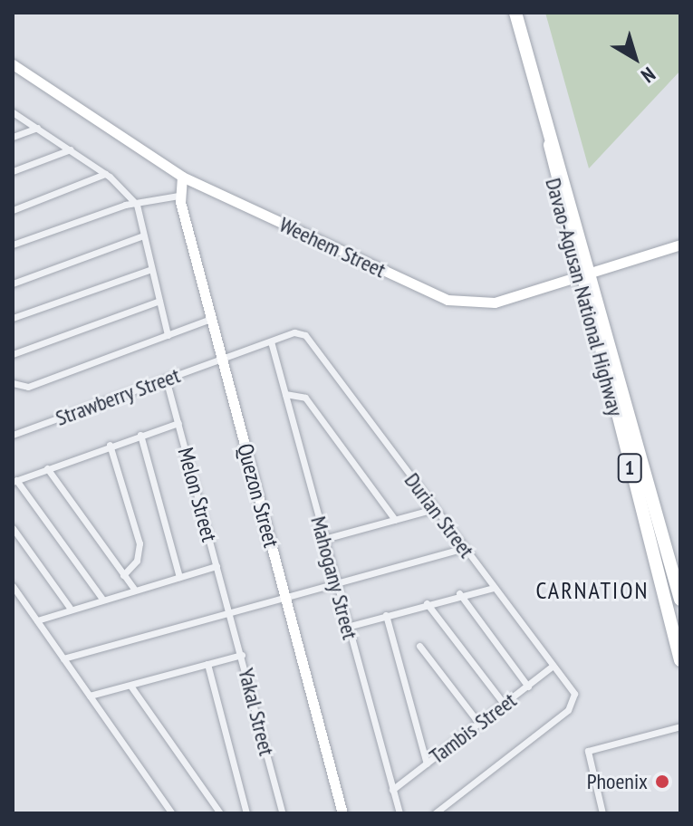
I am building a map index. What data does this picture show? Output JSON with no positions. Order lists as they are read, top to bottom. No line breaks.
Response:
{"streets":{"highway":["Davao-Agusan National Highway","1"],"street":["Weehem Street","Strawberry Street","Melon Street","Quezon Street","Durian Street","Mahogany Street","Yakal Street","Tambis Street"]},"crossings":[["Weehem Street","Davao-Agusan National Highway"],["Weehem Street","Quezon Street"],["Strawberry Street","Melon Street"],["Strawberry Street","Quezon Street"],["Strawberry Street","Durian Street"],["Strawberry Street","Mahogany Street"],["Melon Street","Yakal Street"],["Durian Street","Tambis Street"],["Mahogany Street","Tambis Street"]],"districts":["CARNATION"],"places":["Phoenix"],"north":"bottom right"}
